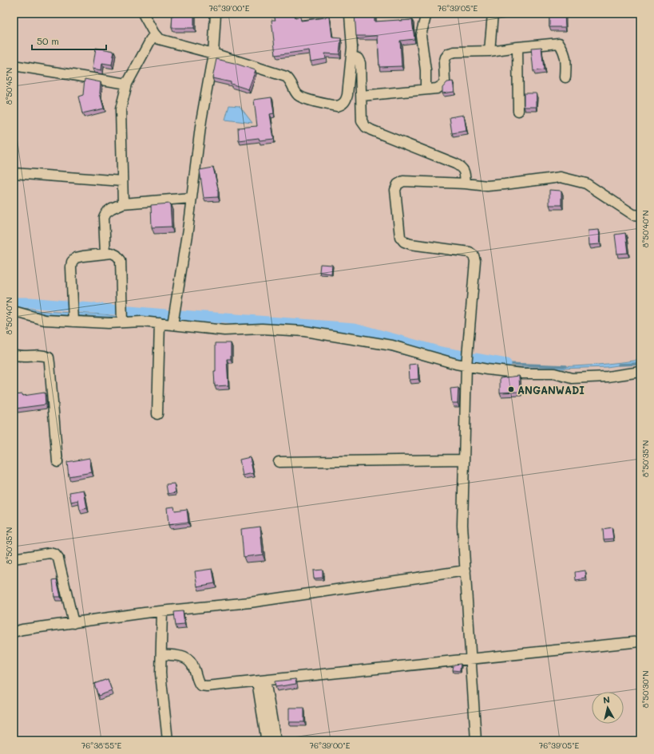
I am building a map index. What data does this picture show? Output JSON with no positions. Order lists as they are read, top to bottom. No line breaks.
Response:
{"places":["ANGANWADI"],"scale_bar":"50 m","north":"top","coordinates":["76°39'00\"E","76°39'05\"E","8°50'45\"N","8°50'40\"N","8°50'35\"N","8°50'30\"N","76°38'55\"E"]}
